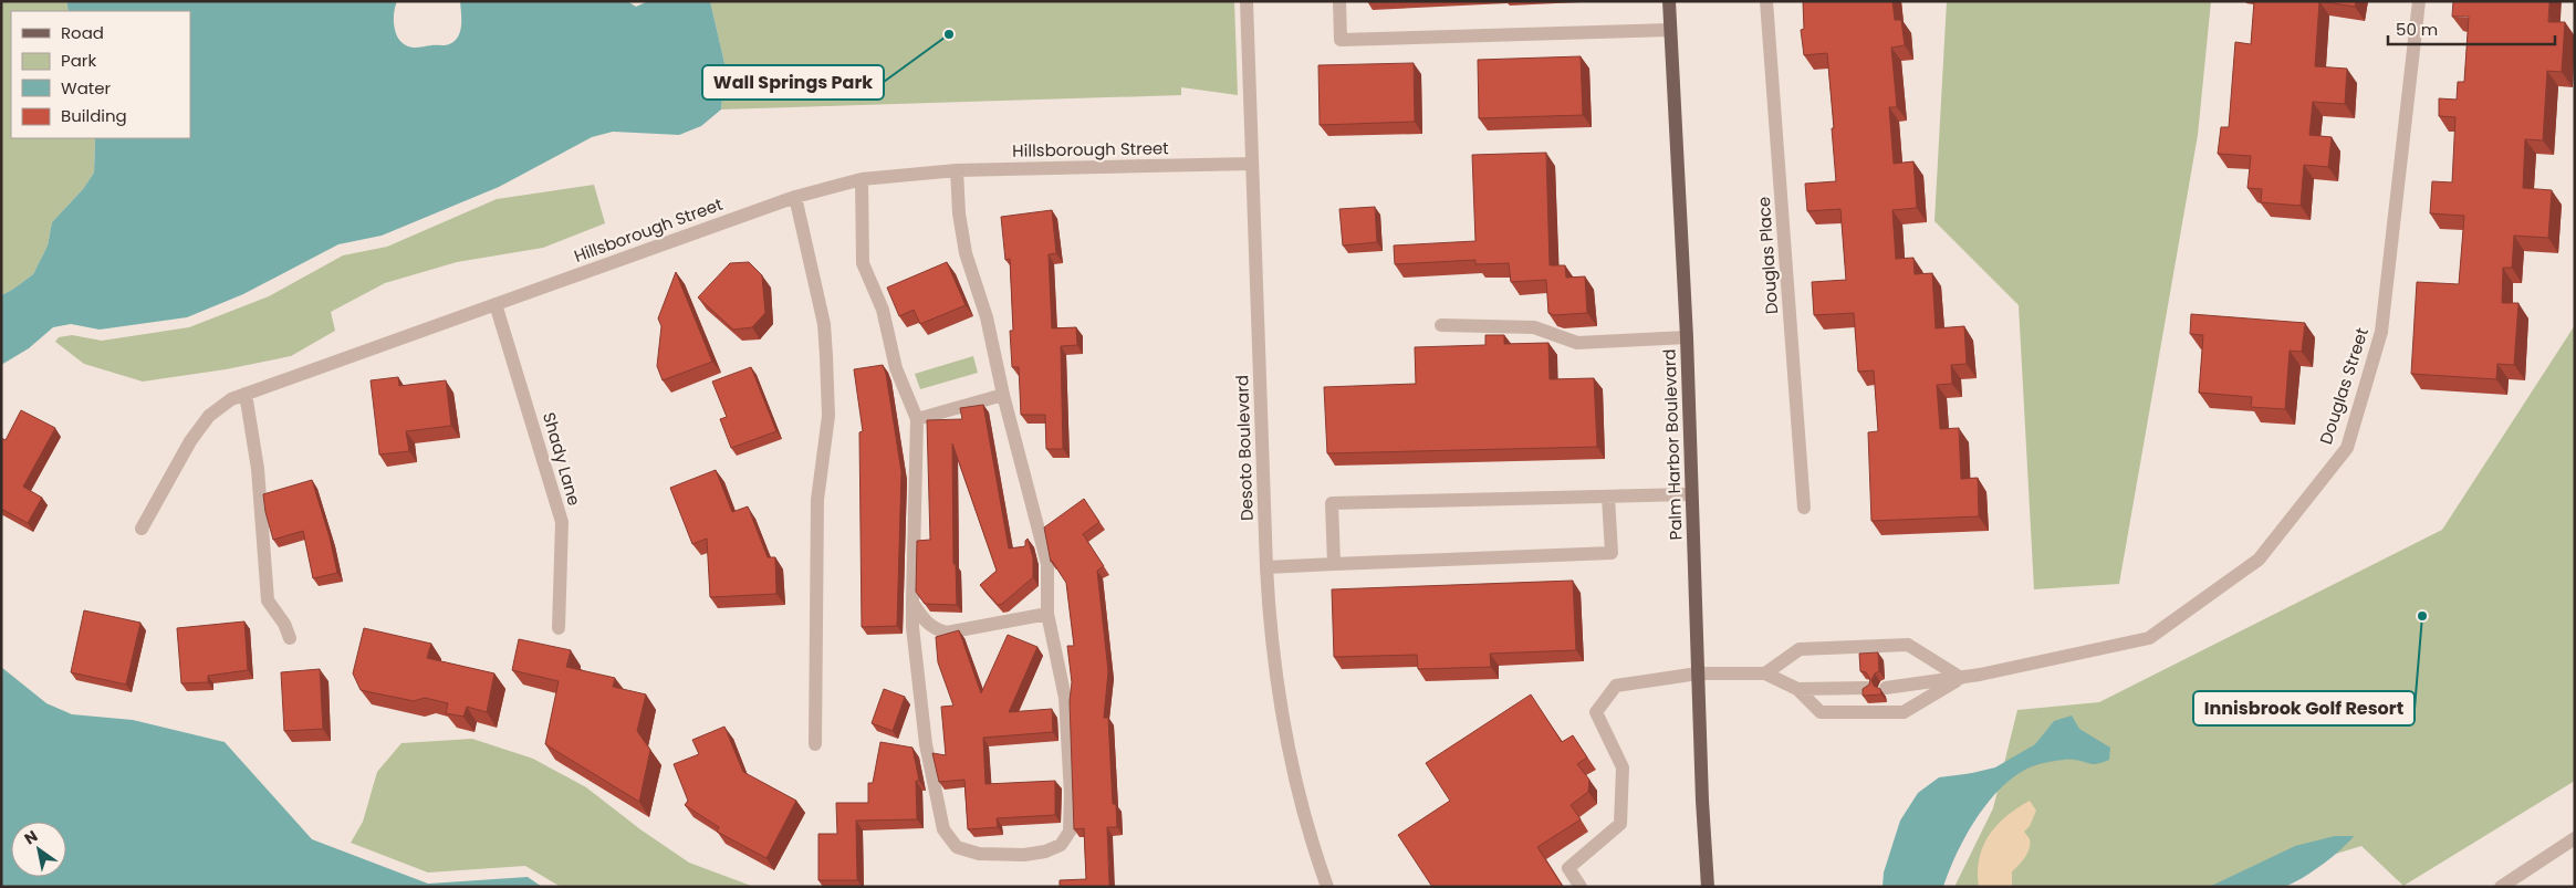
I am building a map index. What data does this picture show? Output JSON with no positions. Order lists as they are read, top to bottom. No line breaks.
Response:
{"streets":{"main road":["Palm Harbor Boulevard"],"street":["Hillsborough Street","Douglas Place","Douglas Street","Desoto Boulevard","Shady Lane"]},"crossings":[["Hillsborough Street","Desoto Boulevard"],["Hillsborough Street","Shady Lane"]],"places":["Wall Springs Park","Innisbrook Golf Resort"],"legend":["Road","Park","Water","Building"],"scale_bar":"50 m","north":"top left"}
